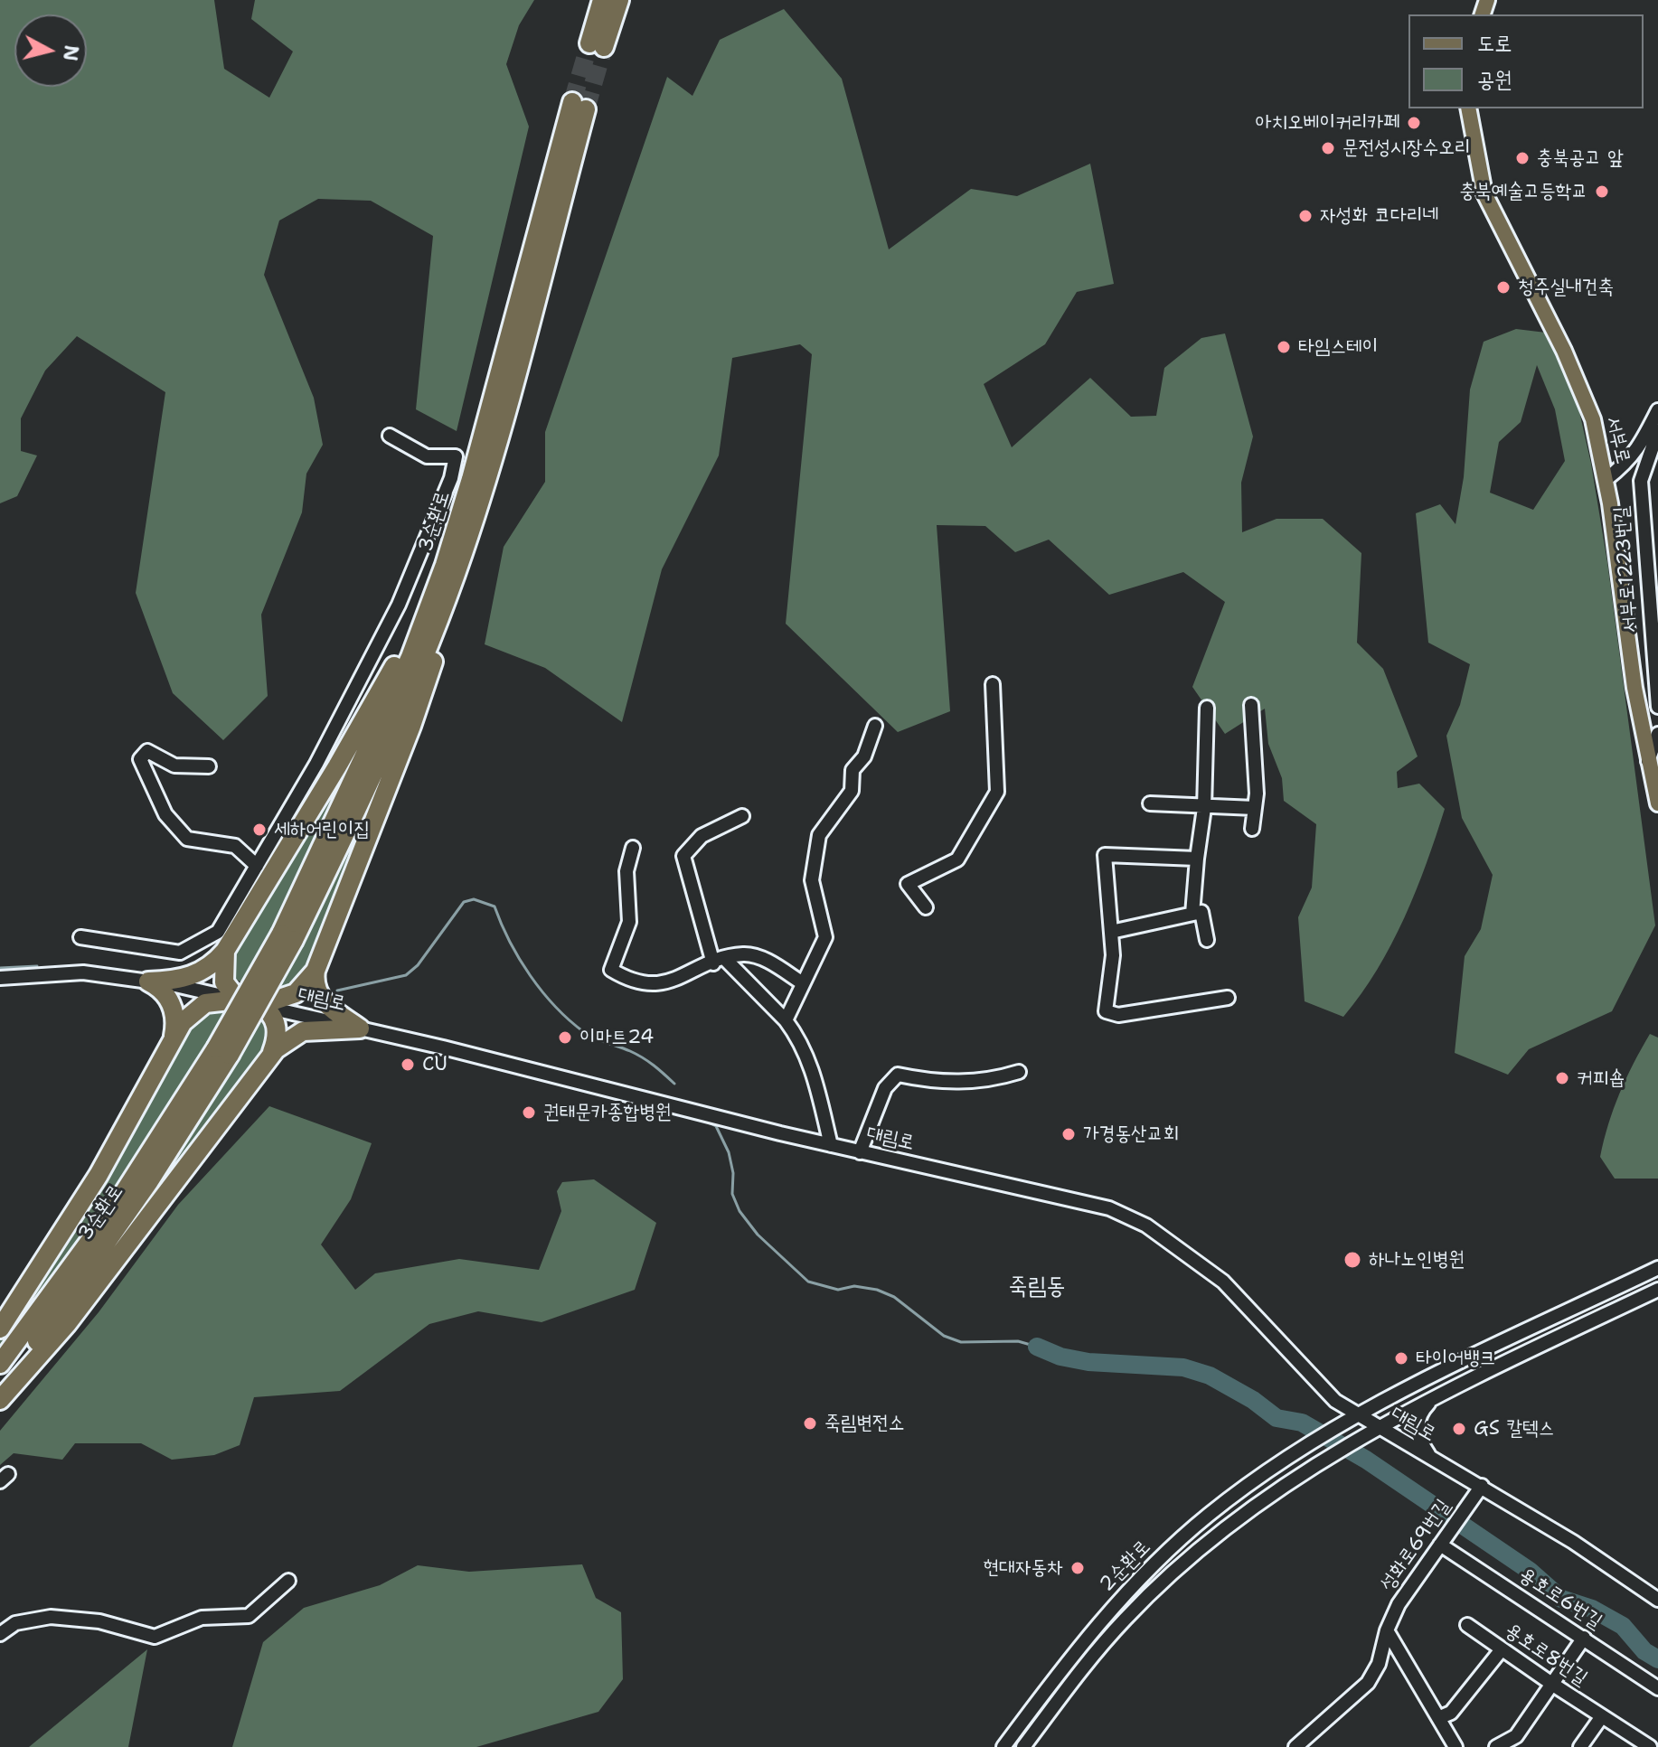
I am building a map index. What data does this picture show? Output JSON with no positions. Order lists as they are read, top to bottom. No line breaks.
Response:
{"streets":{"highway":["3순환로"],"main road":["서부로"],"street":["서부로1223번길","대림로","성화로69번길","2순환로","용호로6번길","용호로8번길"]},"crossings":[["대림로","성화로69번길"],["대림로","2순환로"],["성화로69번길","용호로6번길"]],"districts":["죽림동"],"places":["아치오베이커리카페","문전성시장수오리","충북공고 앞","충북예술고등학교","자성화 코다리네","청주실내건축","타임스테이","세하어린이집","이마트24","CU","커피숍","권태문카종합병원","가경동산교회","하나노인병원","타이어뱅크","죽림변전소","GS 칼텍스","현대자동차"],"legend":["도로","공원"],"north":"right"}
